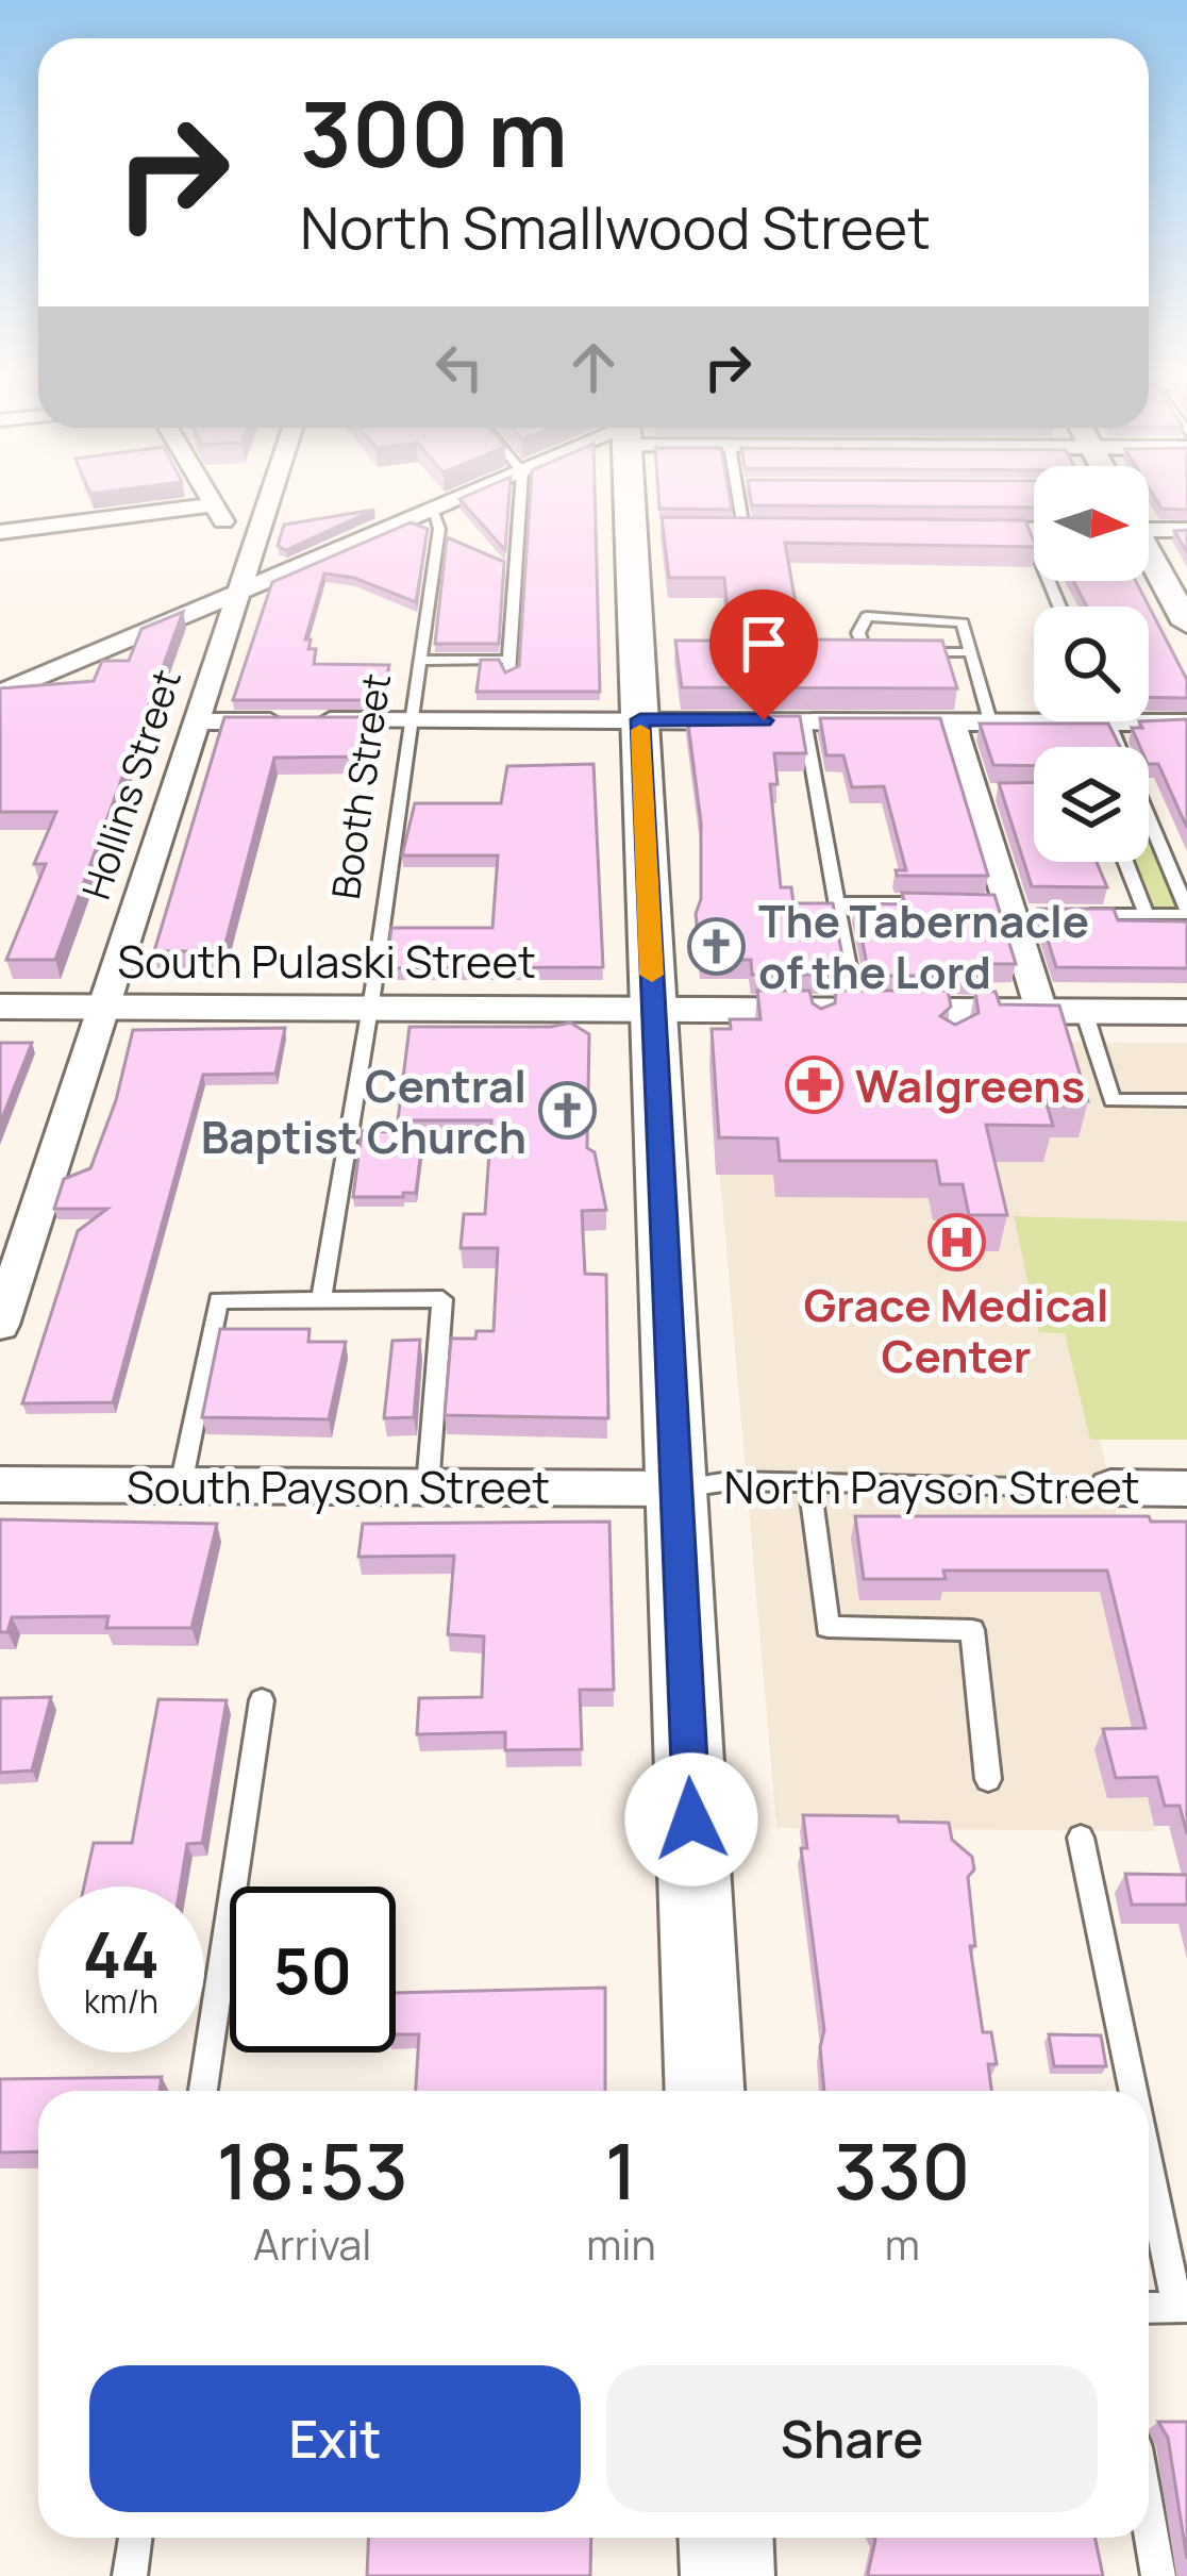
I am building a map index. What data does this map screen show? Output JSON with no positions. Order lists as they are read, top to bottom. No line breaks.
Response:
{"streets":{"street":["Hollins Street","South Pulaski Street","South Payson Street","North Payson Street"],"lane":["Booth Street"]},"crossings":[["Hollins Street","South Pulaski Street"],["Booth Street","South Pulaski Street"],["South Payson Street","North Payson Street"]],"places":{"church":["The Tabernacle of the Lord","Central Baptist Church"],"pharmacy":["Walgreens"],"hospital":["Grace Medical Center"]},"north":"right","page":{"turn":["300 m","North Smallwood Street"],"speed":"44 km/h","limit":"50","eta":["18:53","Arrival","1","min","330","m"],"buttons":["Exit","Share"]}}
